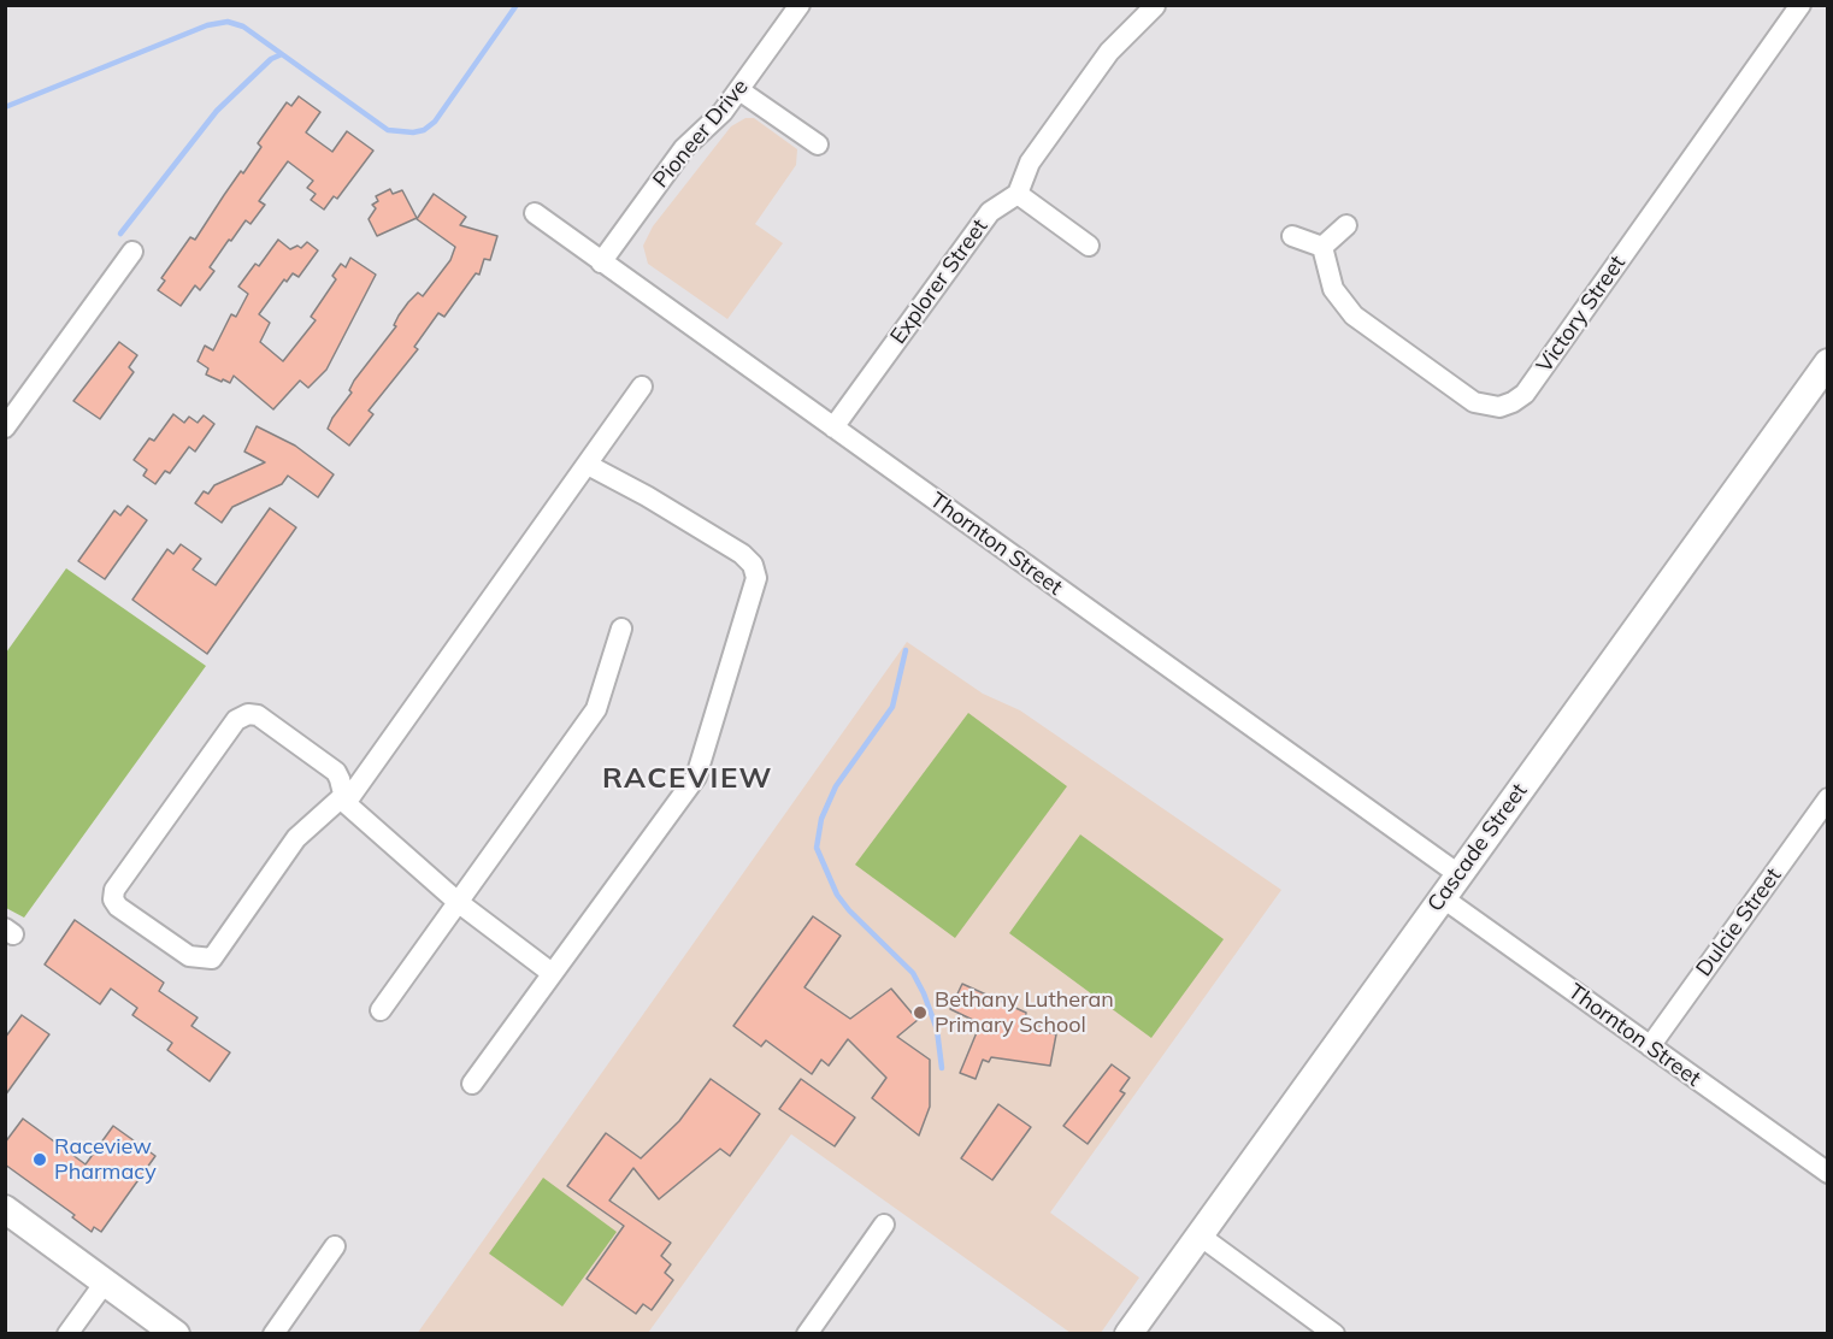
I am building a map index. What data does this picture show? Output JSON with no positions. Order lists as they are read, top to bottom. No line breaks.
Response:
{"streets":{"main road":["Cascade Street"],"street":["Pioneer Drive","Explorer Street","Victory Street","Thornton Street","Dulcie Street"]},"crossings":[["Pioneer Drive","Thornton Street"],["Explorer Street","Thornton Street"],["Thornton Street","Cascade Street"],["Thornton Street","Dulcie Street"]],"districts":["RACEVIEW"],"places":["Bethany Lutheran Primary School","Raceview Pharmacy"]}
